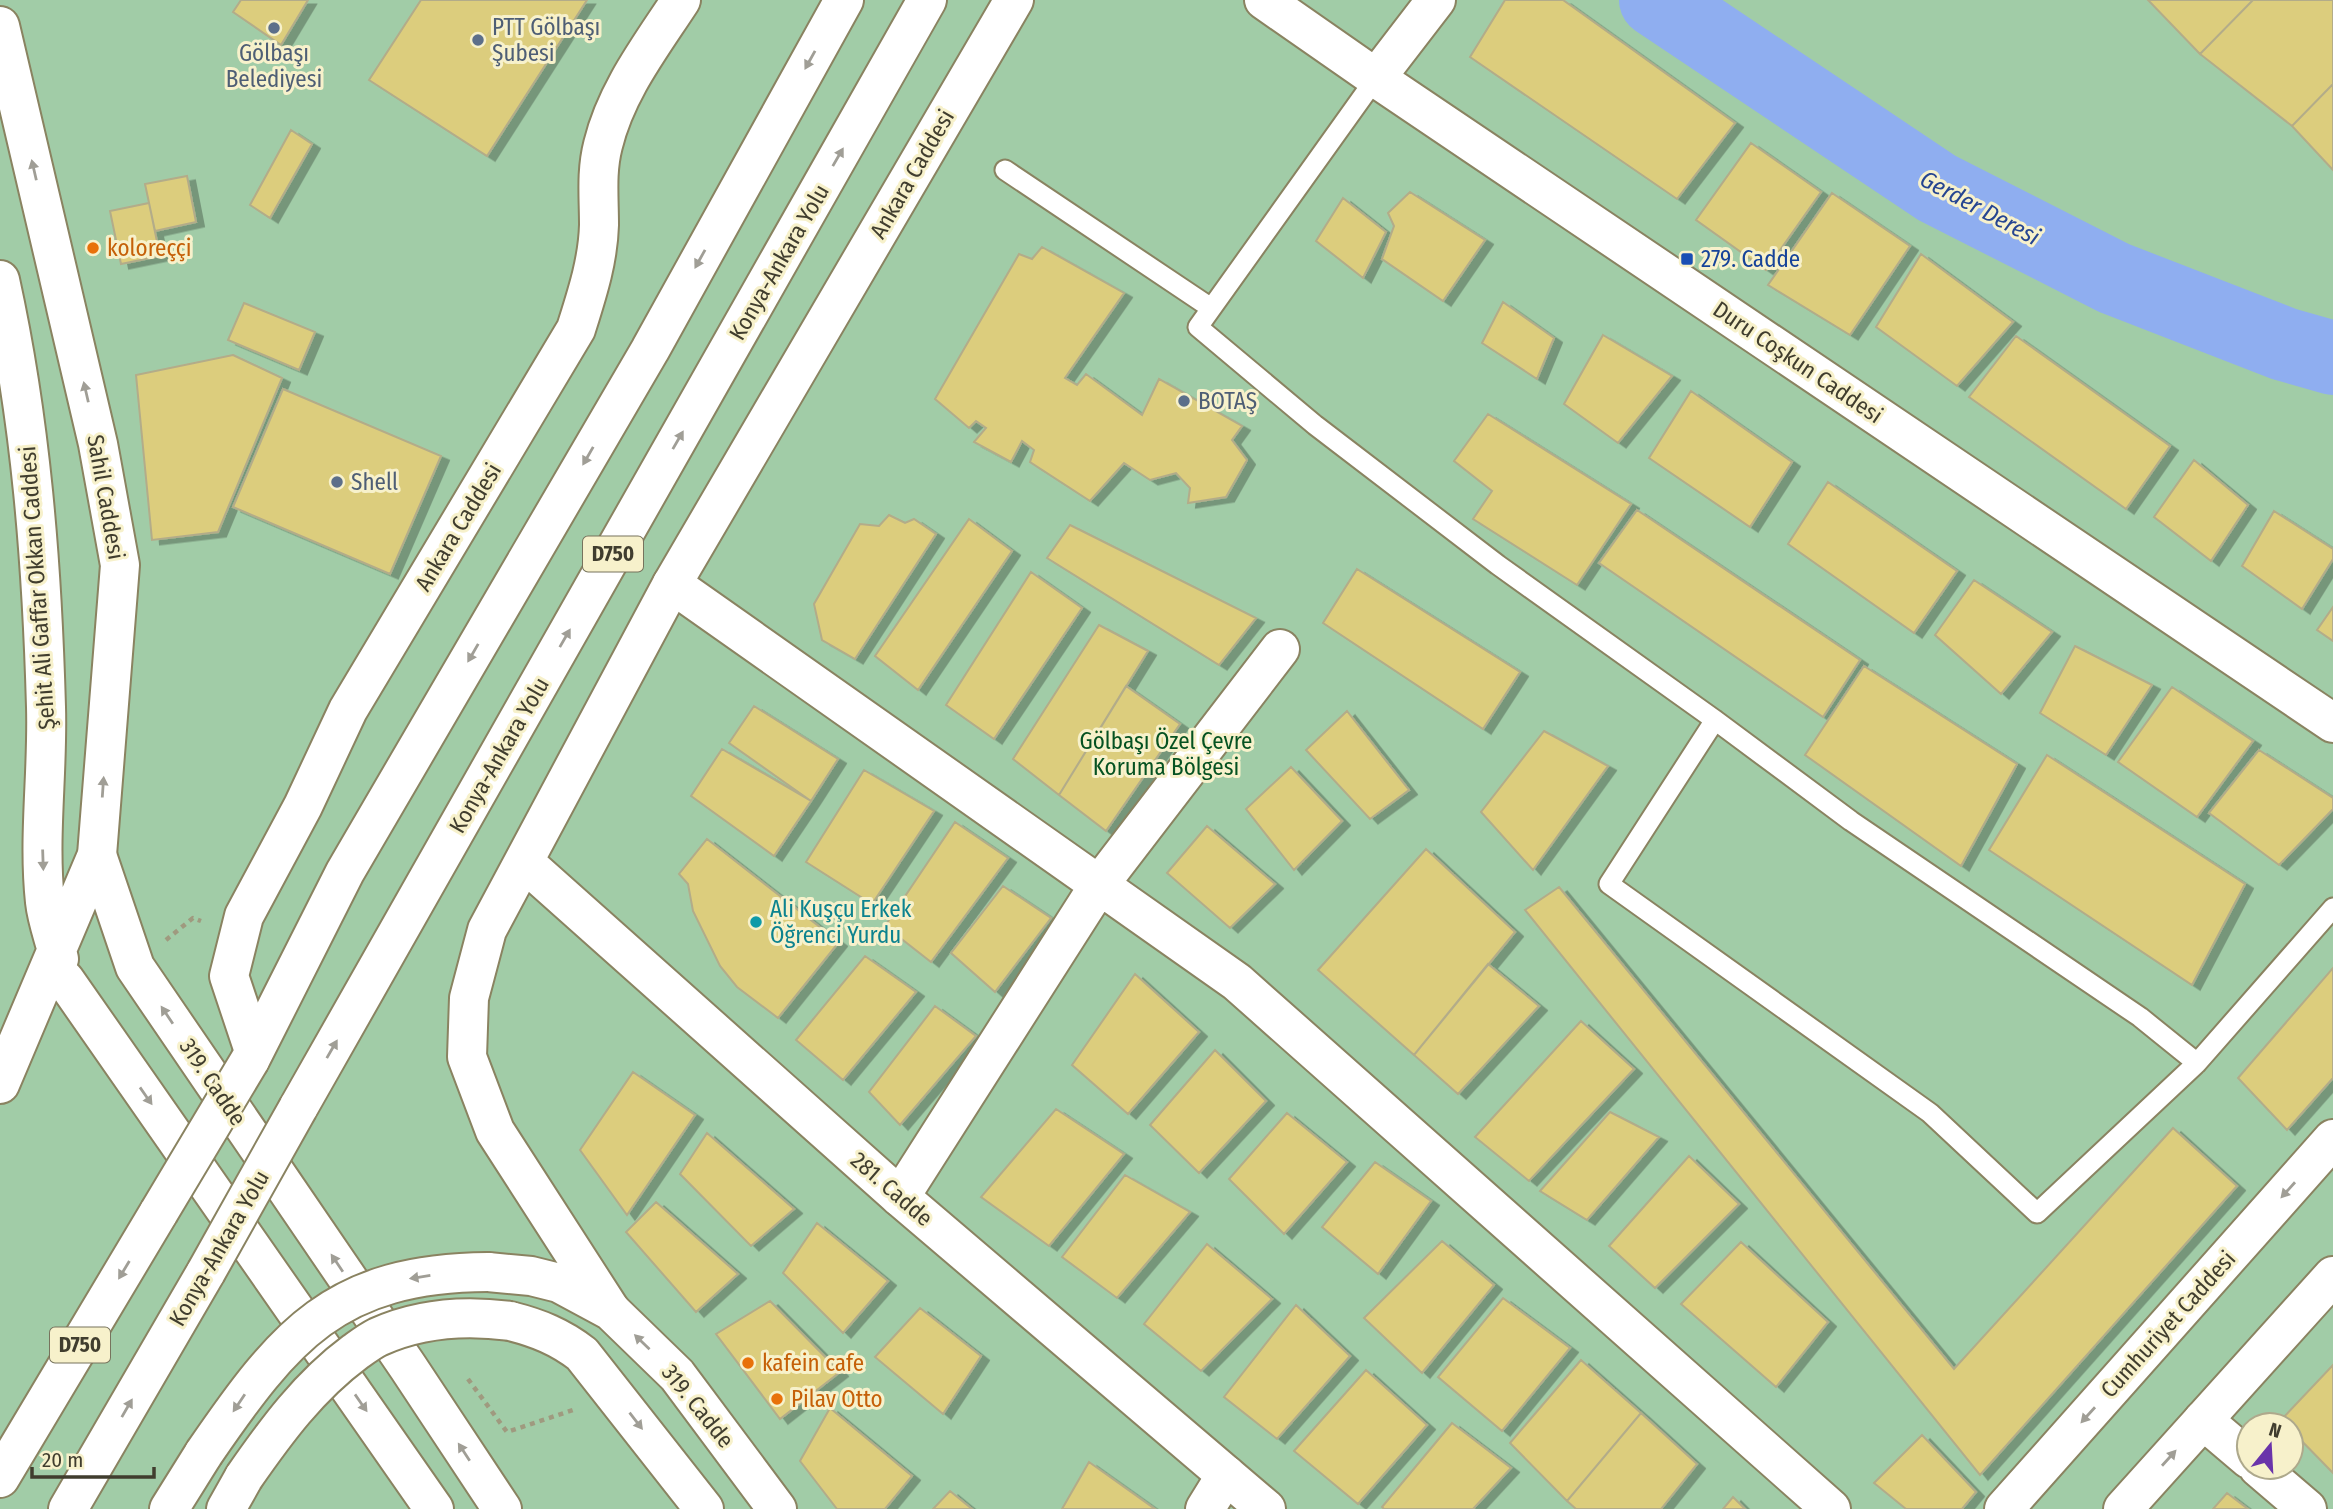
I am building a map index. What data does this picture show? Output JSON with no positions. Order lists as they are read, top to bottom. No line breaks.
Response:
{"streets":{"main road":["Ankara Caddesi","Konya-Ankara Yolu","Duru Coşkun Caddesi","Sahil Caddesi","D750","Şehit Ali Gaffar Okkan Caddesi","319. Cadde","281. Cadde","Cumhuriyet Caddesi"]},"crossings":[["Ankara Caddesi","D750"],["Ankara Caddesi","319. Cadde"],["Ankara Caddesi","281. Cadde"],["Sahil Caddesi","Şehit Ali Gaffar Okkan Caddesi"],["Sahil Caddesi","319. Cadde"],["319. Cadde","281. Cadde"]],"one_way":["Sahil Caddesi","Şehit Ali Gaffar Okkan Caddesi"],"water":["Gerder Deresi"],"parks":["Gölbaşı Özel Çevre Koruma Bölgesi"],"places":{"other":["Gölbaşı Belediyesi","PTT Gölbaşı Şubesi","koloreççi","BOTAŞ","Shell","Ali Kuşçu Erkek Öğrenci Yurdu","kafein cafe","Pilav Otto"],"transit":["279. Cadde"]},"scale_bar":"20 m","north":"top"}
